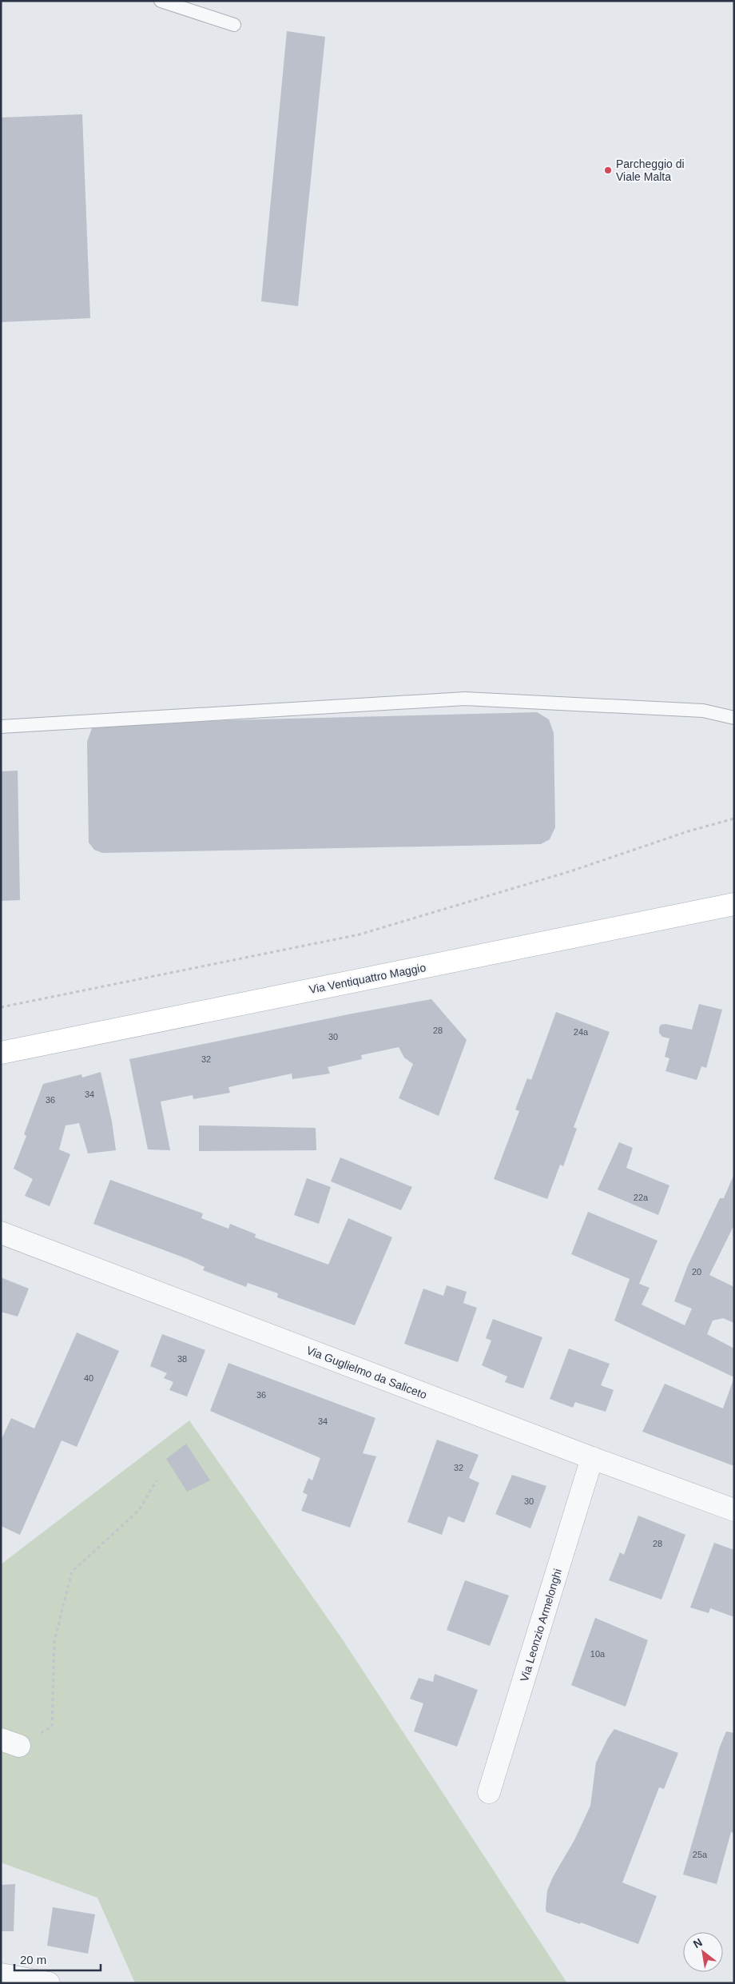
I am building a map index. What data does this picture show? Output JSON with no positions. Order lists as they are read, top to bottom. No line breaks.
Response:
{"streets":{"main road":["Via Ventiquattro Maggio"],"street":["Via Guglielmo da Saliceto","Via Leonzio Armelonghi"]},"crossings":[["Via Guglielmo da Saliceto","Via Leonzio Armelonghi"]],"places":["Parcheggio di Viale Malta"],"house_numbers":["28","24a","30","32","34","36","22a","20","38","40","36","34","32","30","28","10a","25a"],"scale_bar":"20 m","north":"top left"}
